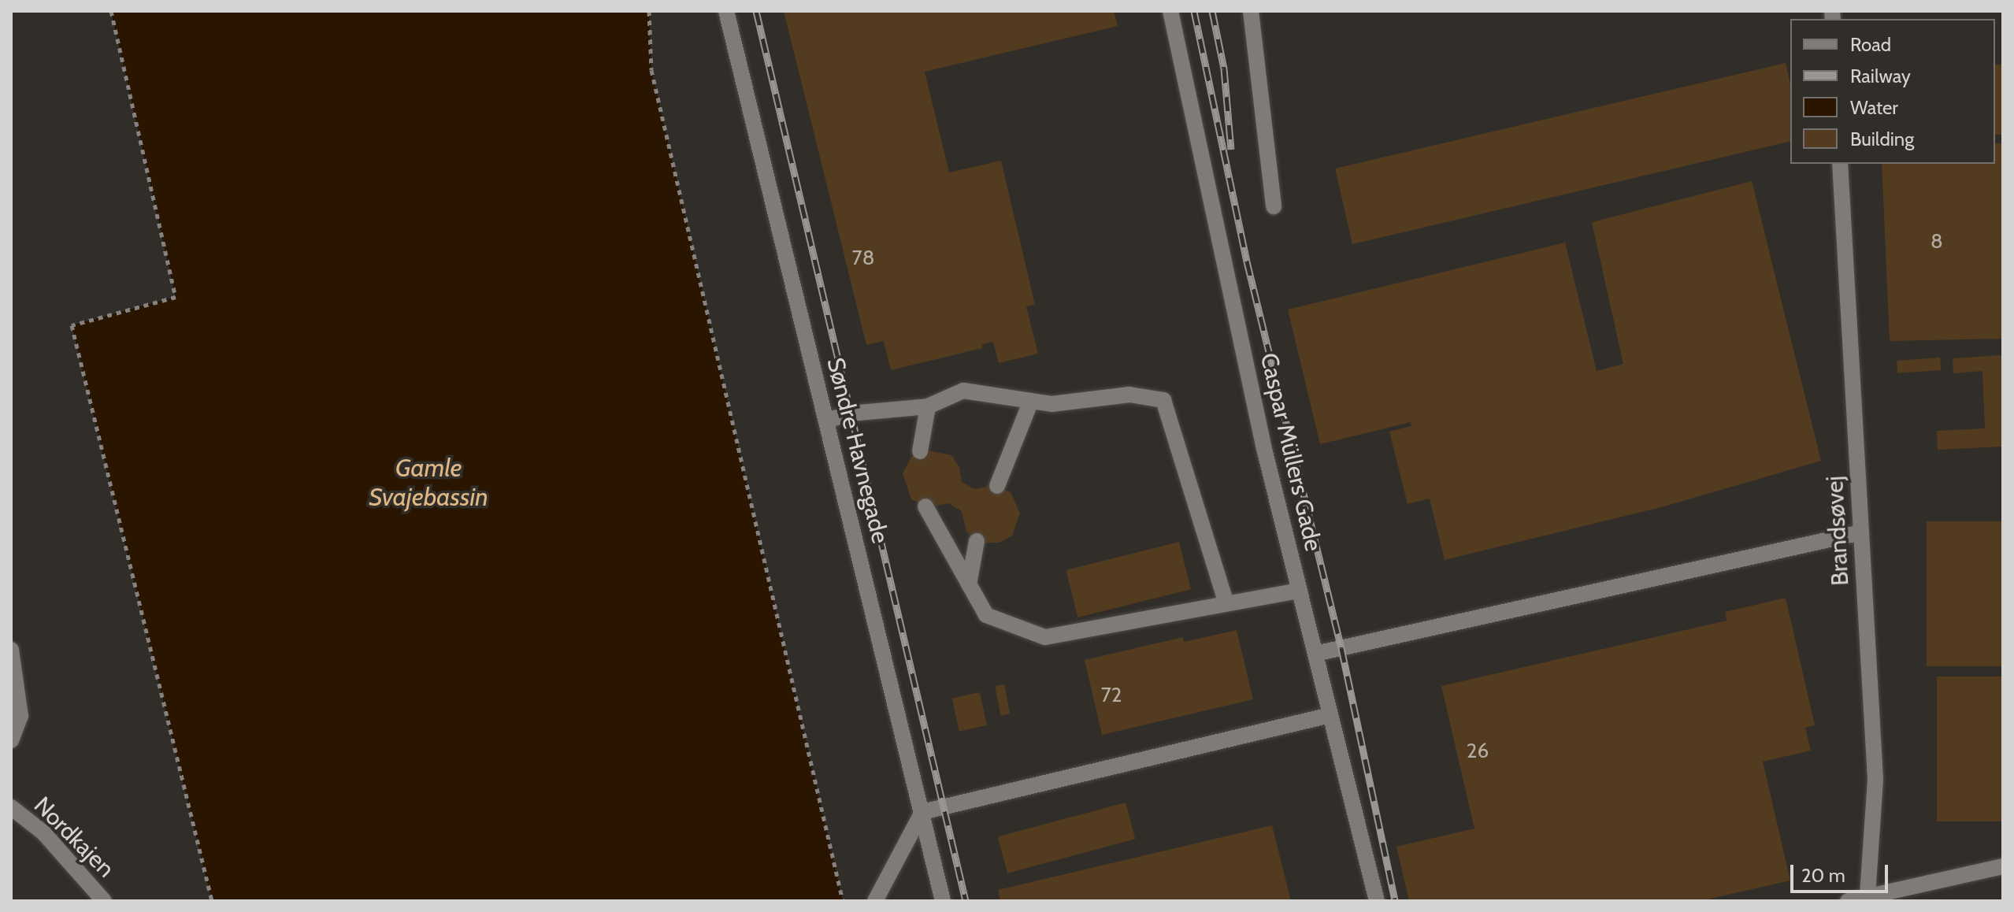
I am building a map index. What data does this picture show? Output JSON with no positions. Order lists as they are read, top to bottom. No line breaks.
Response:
{"streets":{"street":["Søndre Havnegade","Caspar Müllers Gade","Brandsøvej","Nordkajen"]},"water":["Gamle Svajebassin"],"house_numbers":["8","78","72","26"],"legend":["Road","Railway","Water","Building"],"scale_bar":"20 m"}
